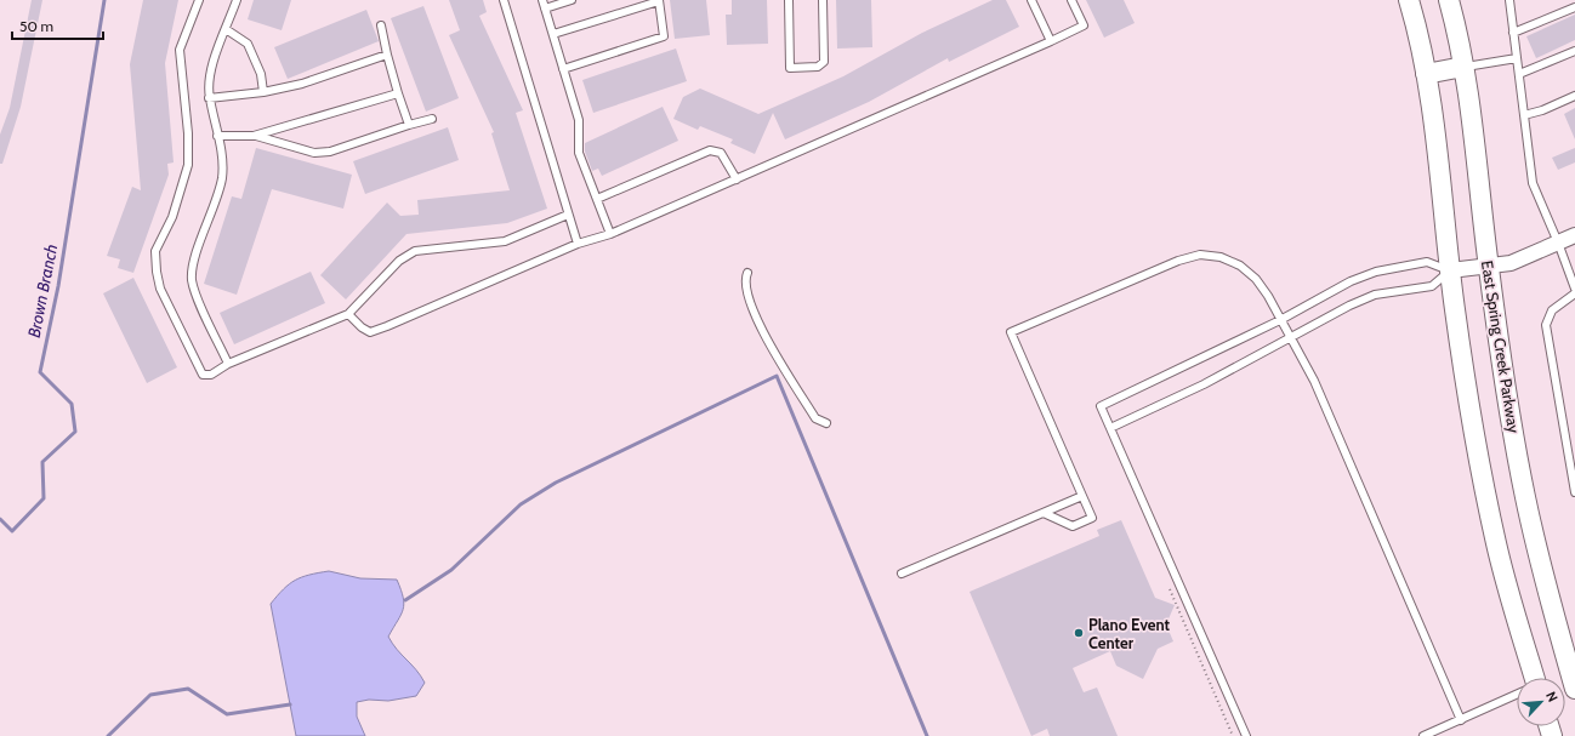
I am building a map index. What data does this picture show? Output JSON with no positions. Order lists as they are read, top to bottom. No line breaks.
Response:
{"streets":{"main road":["East Spring Creek Parkway"]},"water":["Brown Branch"],"places":["Plano Event Center"],"scale_bar":"50 m","north":"top right"}
